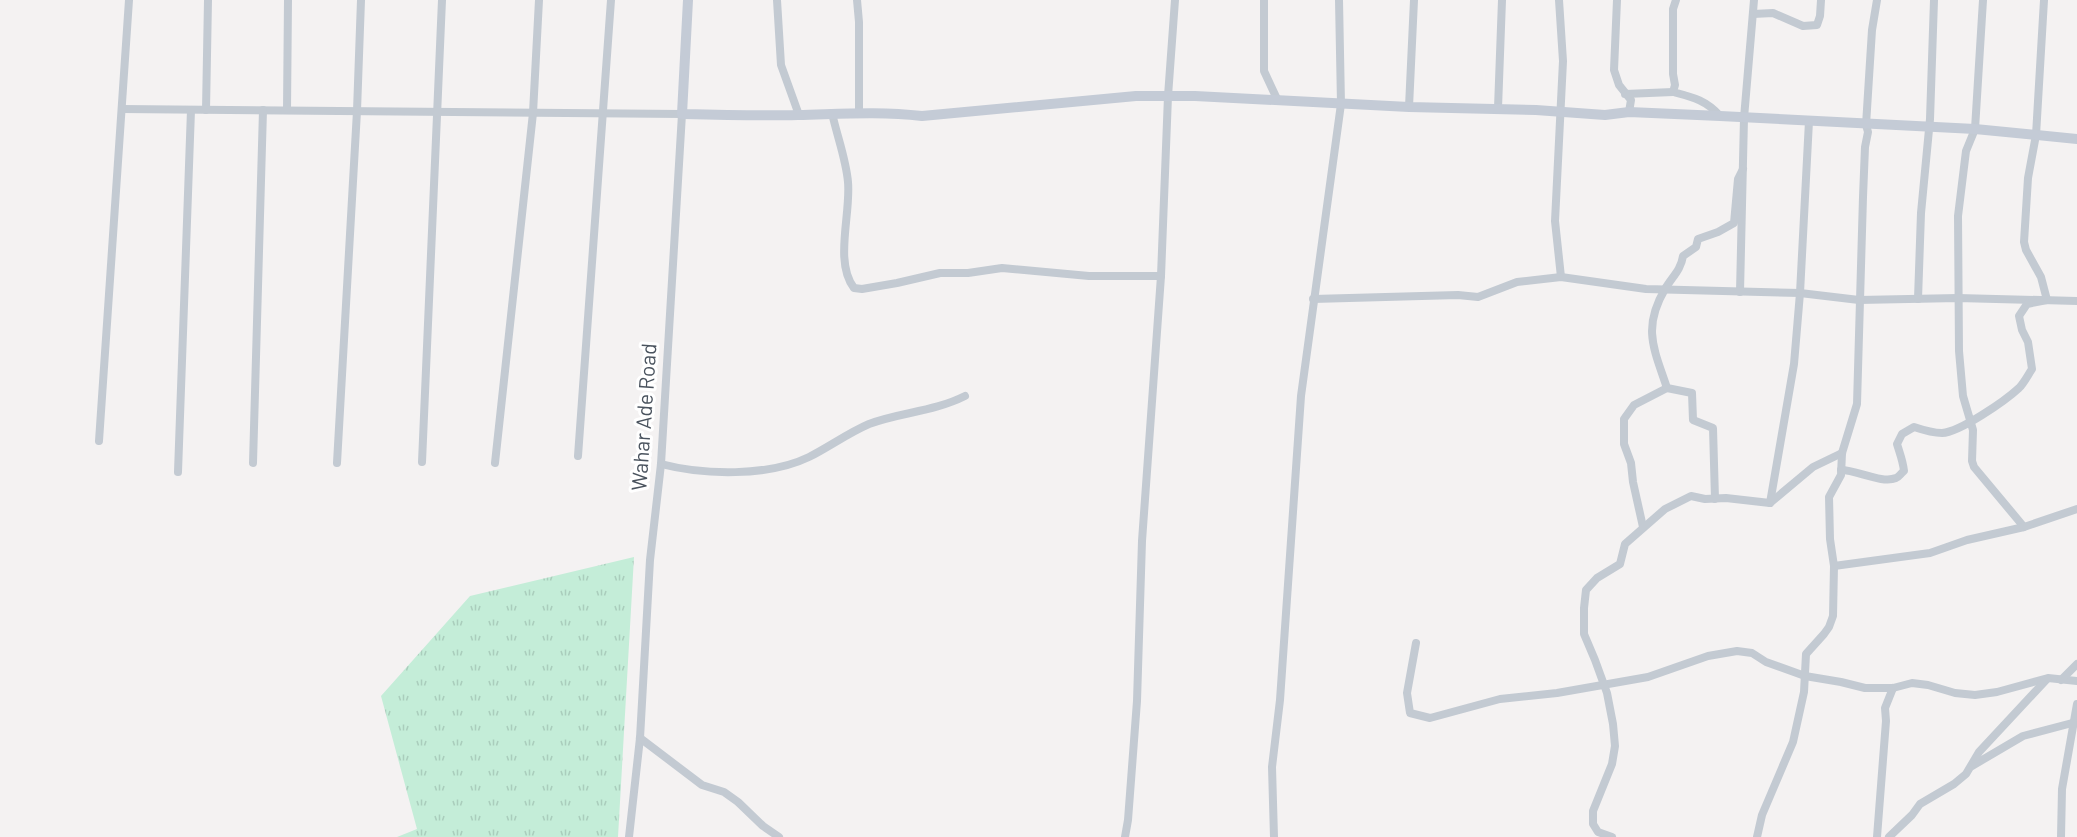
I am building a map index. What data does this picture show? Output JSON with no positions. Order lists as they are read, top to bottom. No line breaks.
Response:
{"streets":{"street":["Wahar Ade Road"]}}
